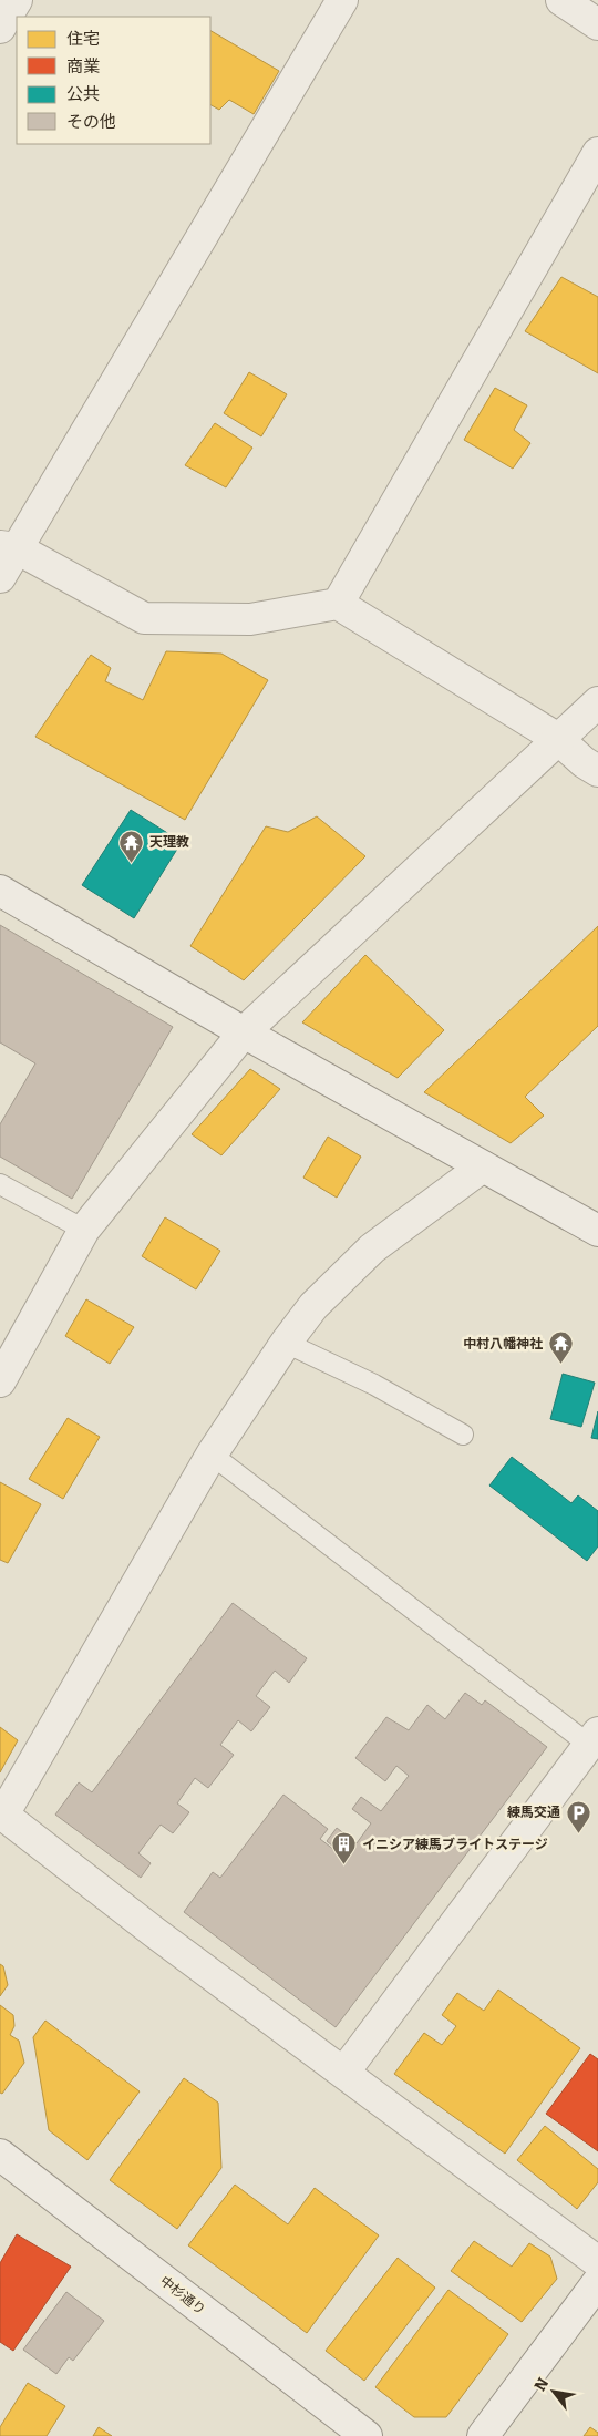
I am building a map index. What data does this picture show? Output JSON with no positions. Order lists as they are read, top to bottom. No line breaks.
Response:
{"streets":{"street":["中杉通り"]},"places":{"temple":["天理教","中村八幡神社"],"parking":["練馬交通"],"building":["イニシア練馬ブライトステージ"]},"legend":["住宅","商業","公共","その他"],"north":"top left"}
